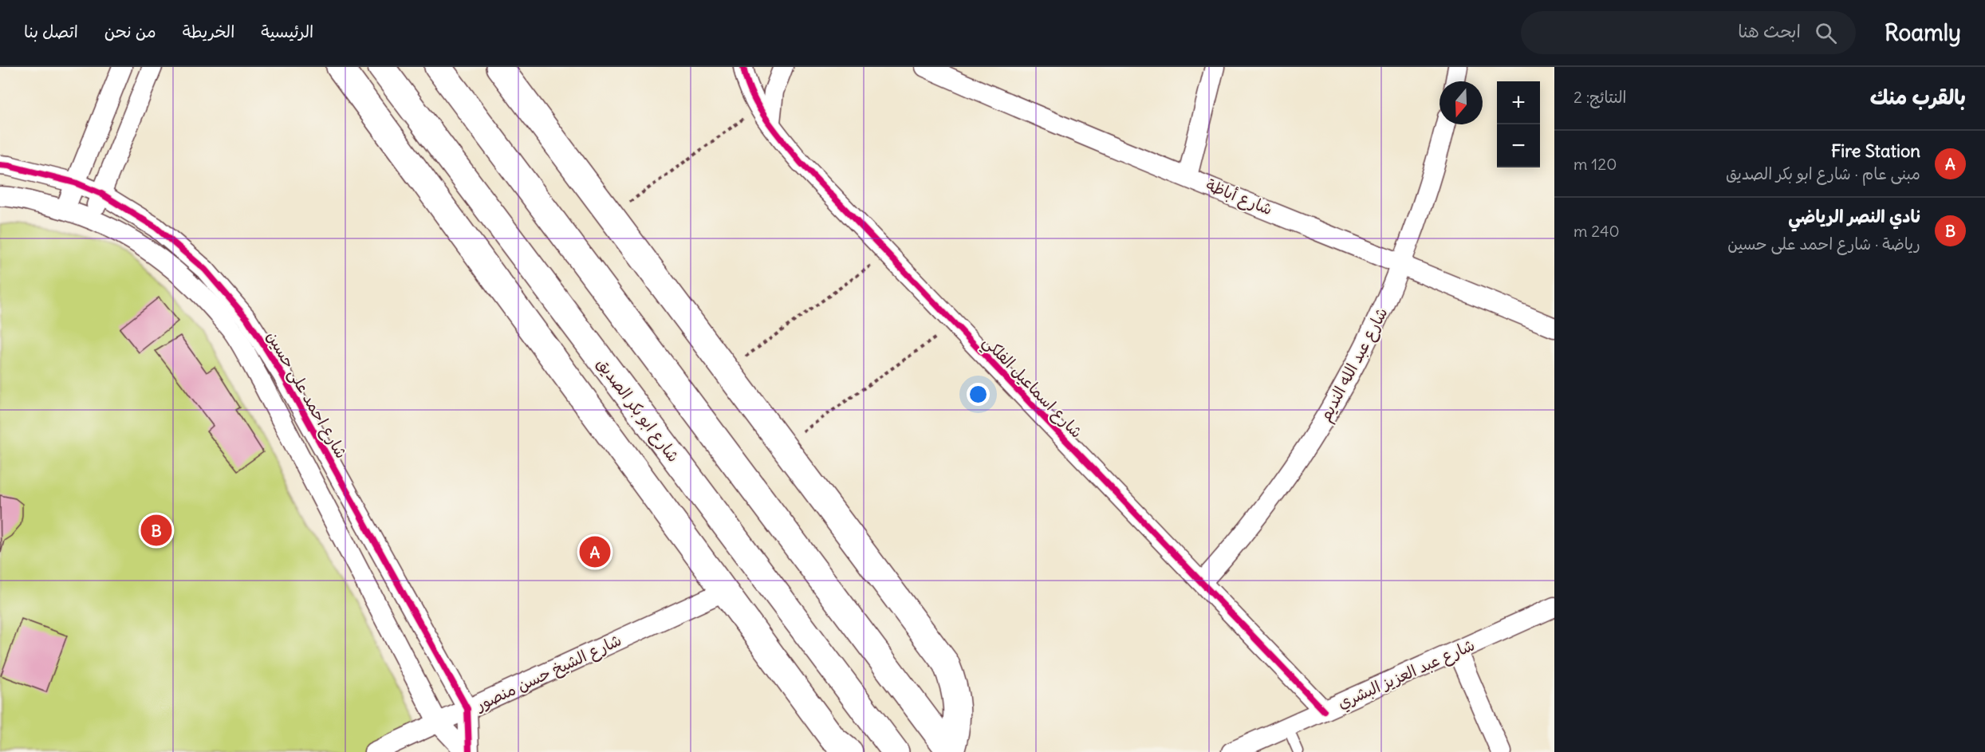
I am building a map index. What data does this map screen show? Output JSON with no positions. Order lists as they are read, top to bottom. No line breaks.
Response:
{"streets":{"main road":["شارع ابو بكر الصديق"],"street":["شارع أباظة","شارع عبد الله النديم","شارع اسماعيل الفلكي","شارع احمد على حسين","شارع الشيخ حسن منصور","شارع عبد العزيز البشري"]},"crossings":[["شارع أباظة","شارع عبد الله النديم"],["شارع عبد الله النديم","شارع اسماعيل الفلكي"],["شارع اسماعيل الفلكي","شارع عبد العزيز البشري"],["شارع احمد على حسين","شارع الشيخ حسن منصور"]],"north":"bottom","page":{"header":"Roamly","search":"ابحث هنا","nav":["الرئيسية","الخريطة","من نحن","اتصل بنا"],"heading":["بالقرب منك","النتائج: 2"],"map_buttons":["+","−"],"list":[{"mark":"A","name":"Fire Station","note":"مبنى عام · شارع ابو بكر الصديق","value":"120 m"},{"mark":"B","name":"نادي النصر الرياضي","note":"رياضة · شارع احمد على حسين","value":"240 m"}],"pins":["B","A"]}}
